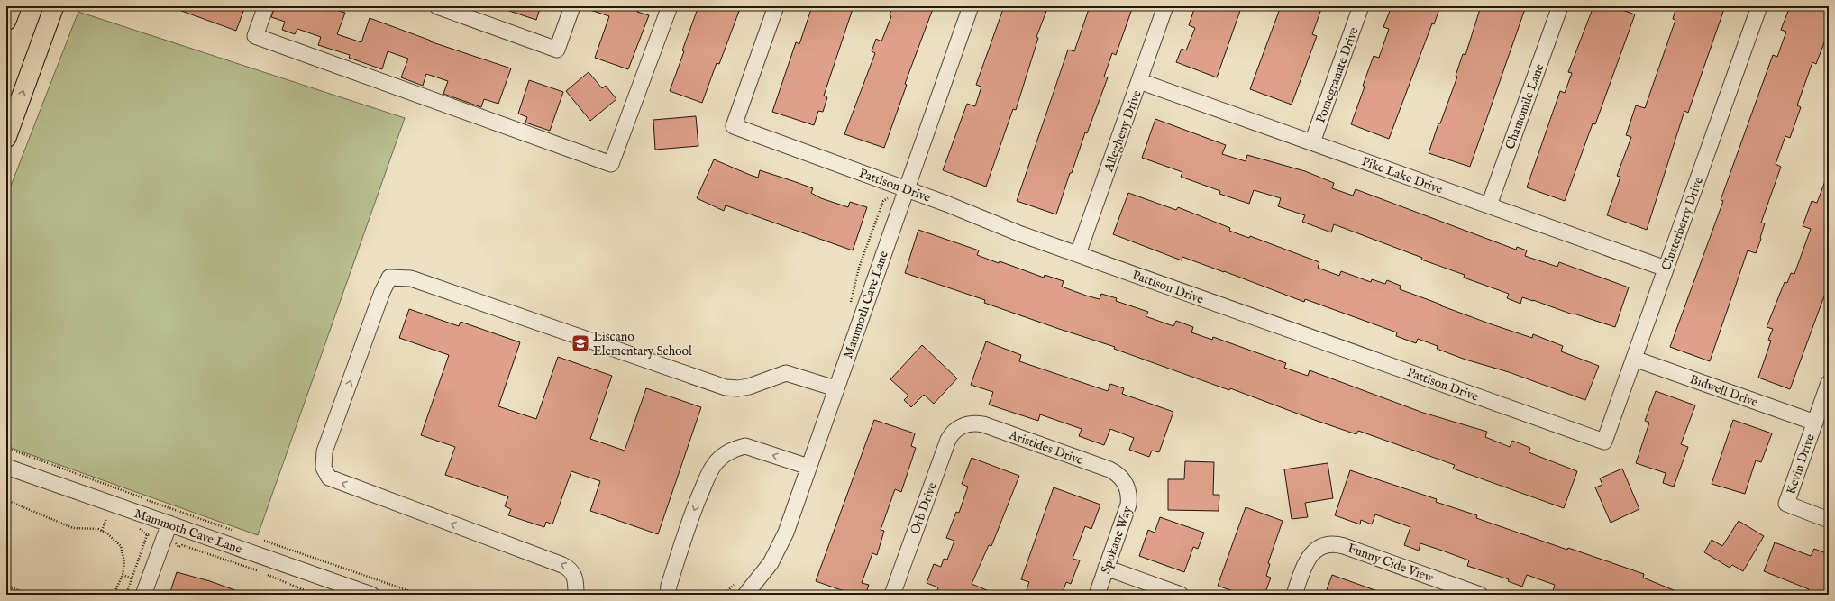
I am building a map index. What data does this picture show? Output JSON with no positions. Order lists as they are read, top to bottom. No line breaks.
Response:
{"streets":{"street":["Pomegranate Drive","Chamomile Lane","Allegheny Drive","Pike Lake Drive","Pattison Drive","Clusterberry Drive","Mammoth Cave Lane","Bidwell Drive","Aristides Drive","Kevin Drive","Orb Drive","Spokane Way","Funny Cide View"]},"crossings":[["Pomegranate Drive","Pike Lake Drive"],["Chamomile Lane","Pike Lake Drive"],["Allegheny Drive","Pike Lake Drive"],["Allegheny Drive","Pattison Drive"],["Pike Lake Drive","Clusterberry Drive"],["Pattison Drive","Clusterberry Drive"],["Pattison Drive","Mammoth Cave Lane"],["Clusterberry Drive","Bidwell Drive"],["Bidwell Drive","Kevin Drive"],["Aristides Drive","Orb Drive"],["Aristides Drive","Spokane Way"]],"places":{"school or university":["Liscano Elementary School"]}}
